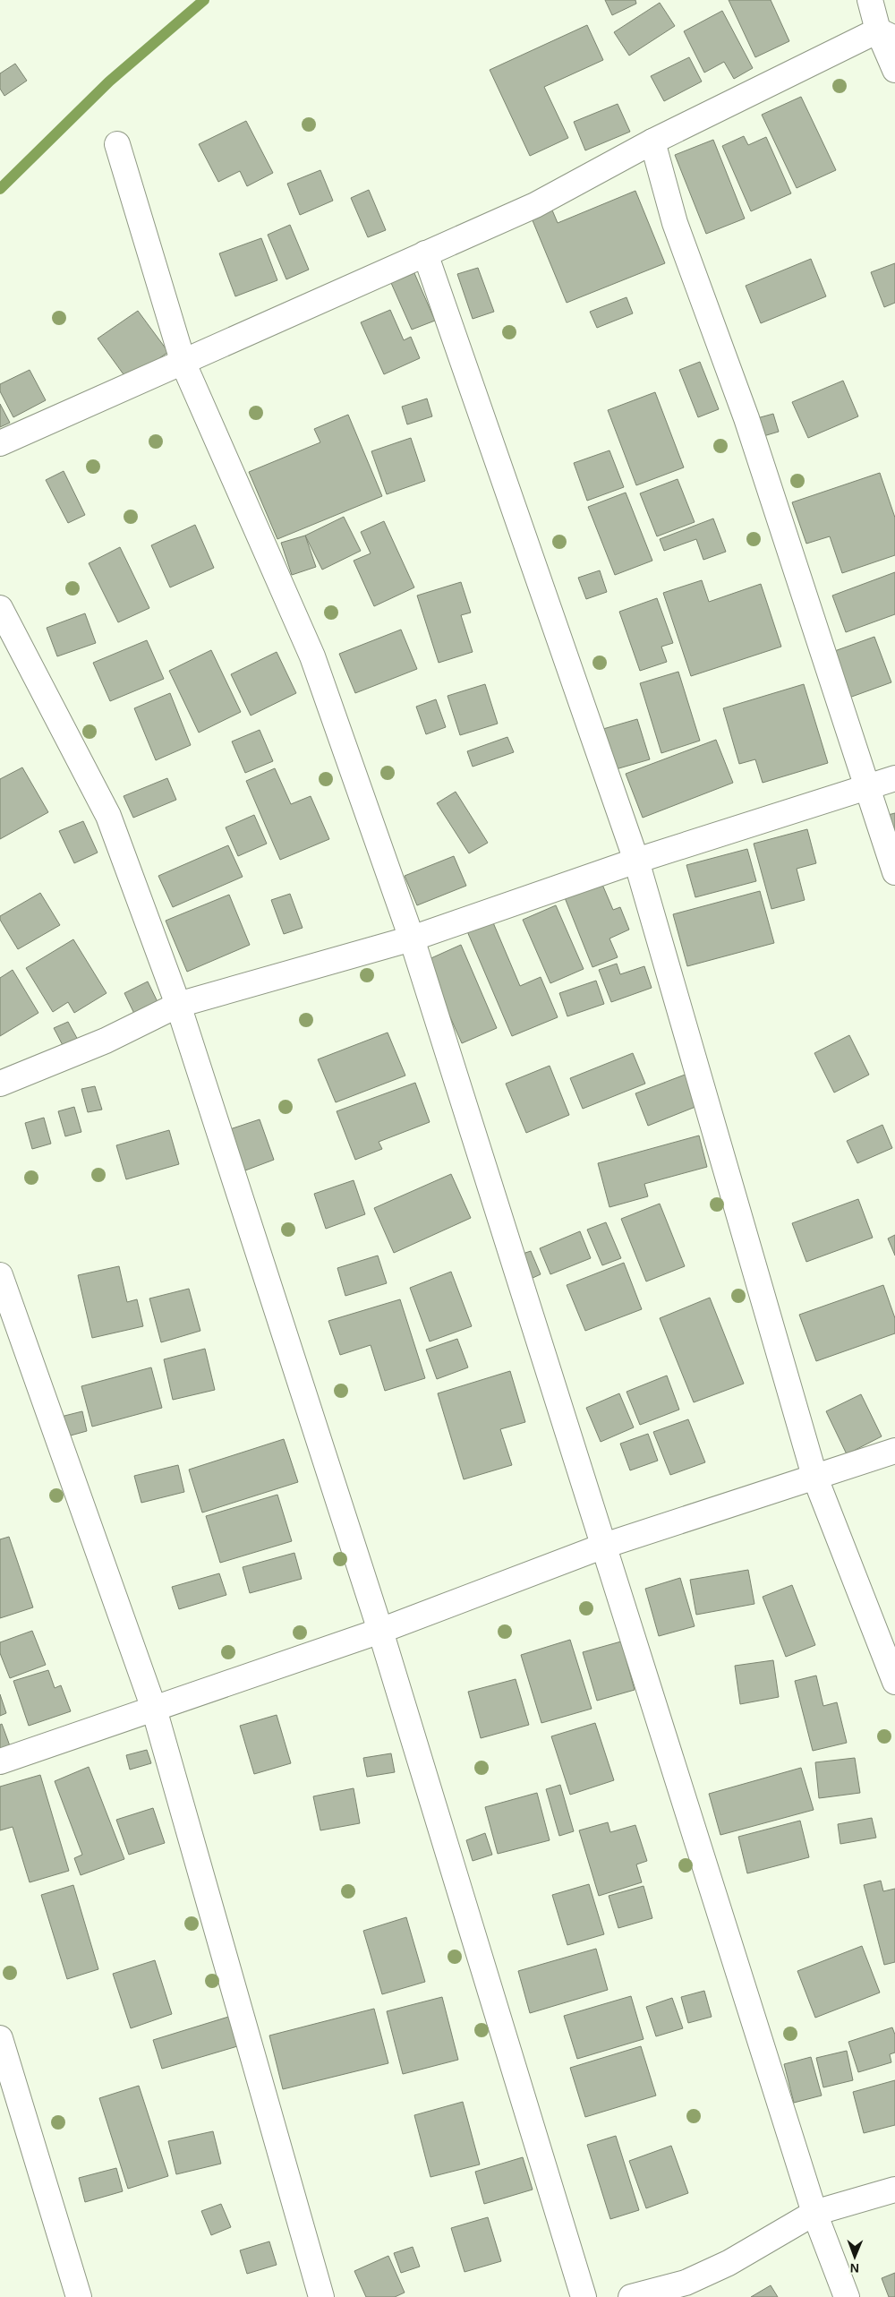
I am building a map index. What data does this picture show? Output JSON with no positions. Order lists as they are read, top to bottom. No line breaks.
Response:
{"north":"bottom"}
